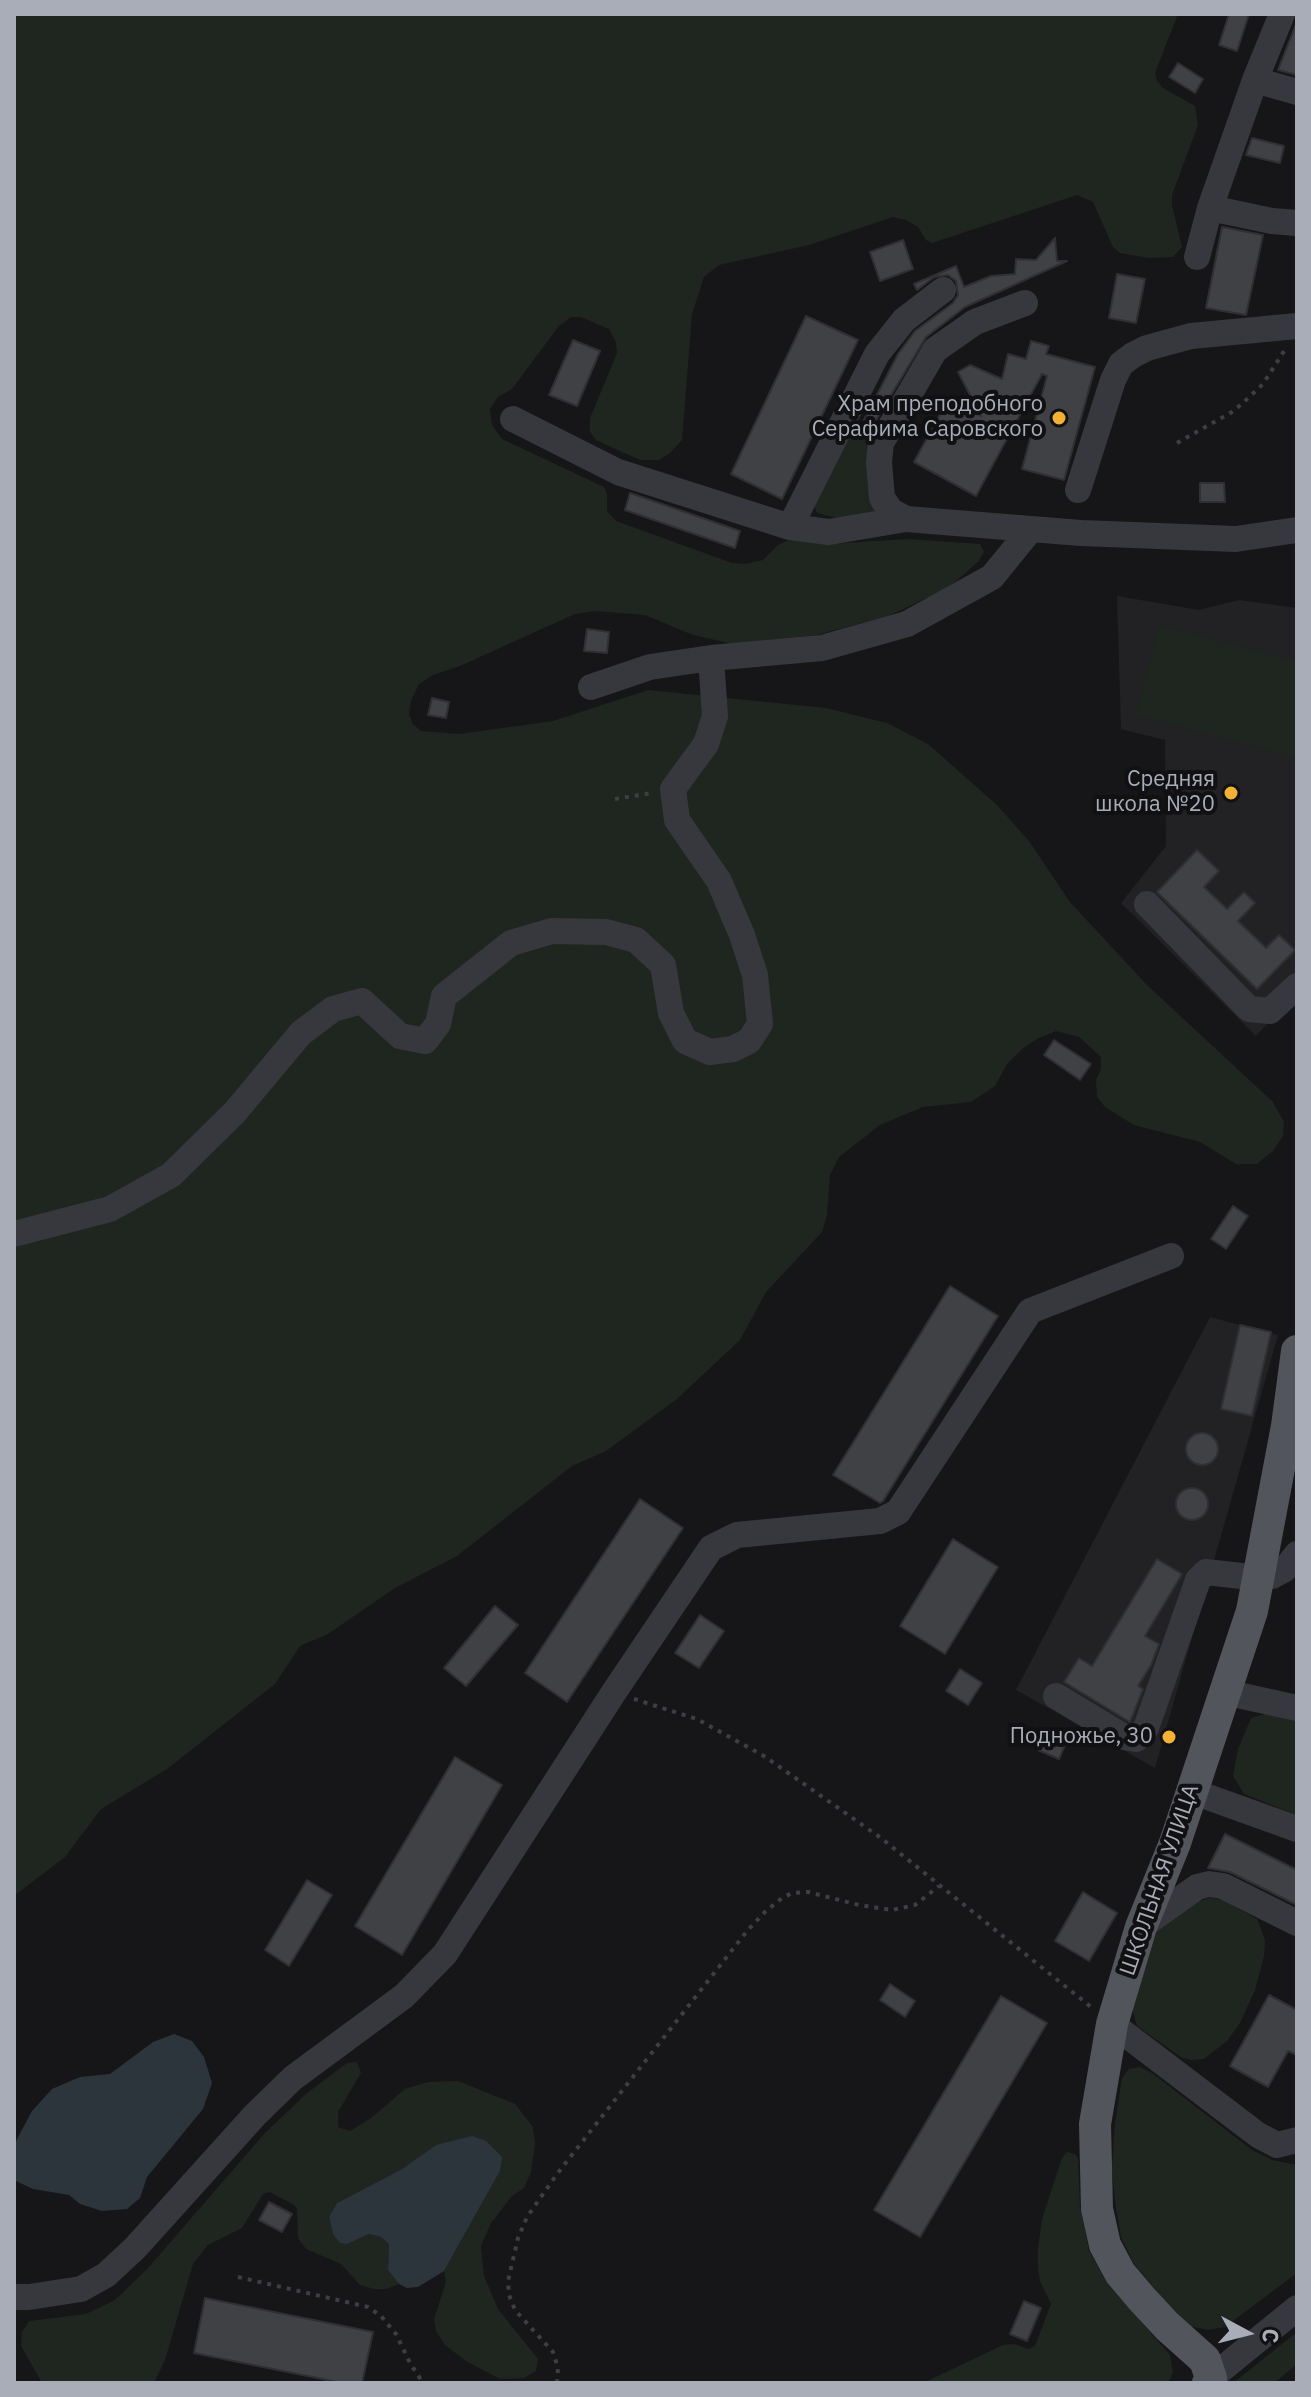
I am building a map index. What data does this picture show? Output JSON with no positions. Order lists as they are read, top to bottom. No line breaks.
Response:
{"streets":{"main road":["ШКОЛЬНАЯ УЛИЦА"]},"places":["Храм преподобного Серафима Саровского","Средняя школа №20","Подножье, 30"],"north":"right"}
